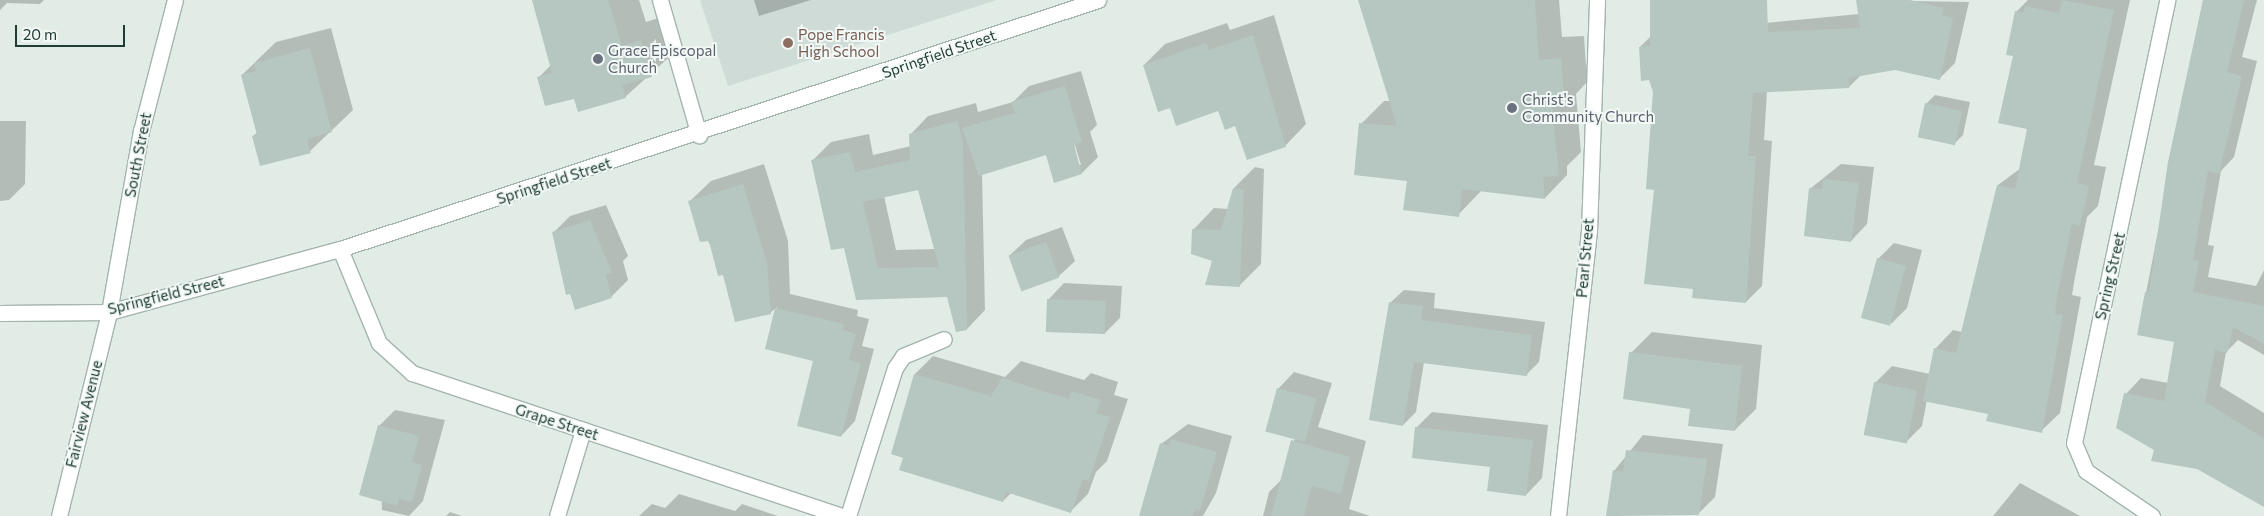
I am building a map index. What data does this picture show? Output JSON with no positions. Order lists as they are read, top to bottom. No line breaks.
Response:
{"streets":{"street":["Springfield Street","South Street","Pearl Street","Spring Street","Fairview Avenue","Grape Street"]},"crossings":[["Springfield Street","South Street"],["Springfield Street","Fairview Avenue"],["Springfield Street","Grape Street"],["South Street","Fairview Avenue"]],"places":["Pope Francis High School","Grace Episcopal Church","Christ's Community Church"],"scale_bar":"20 m"}
